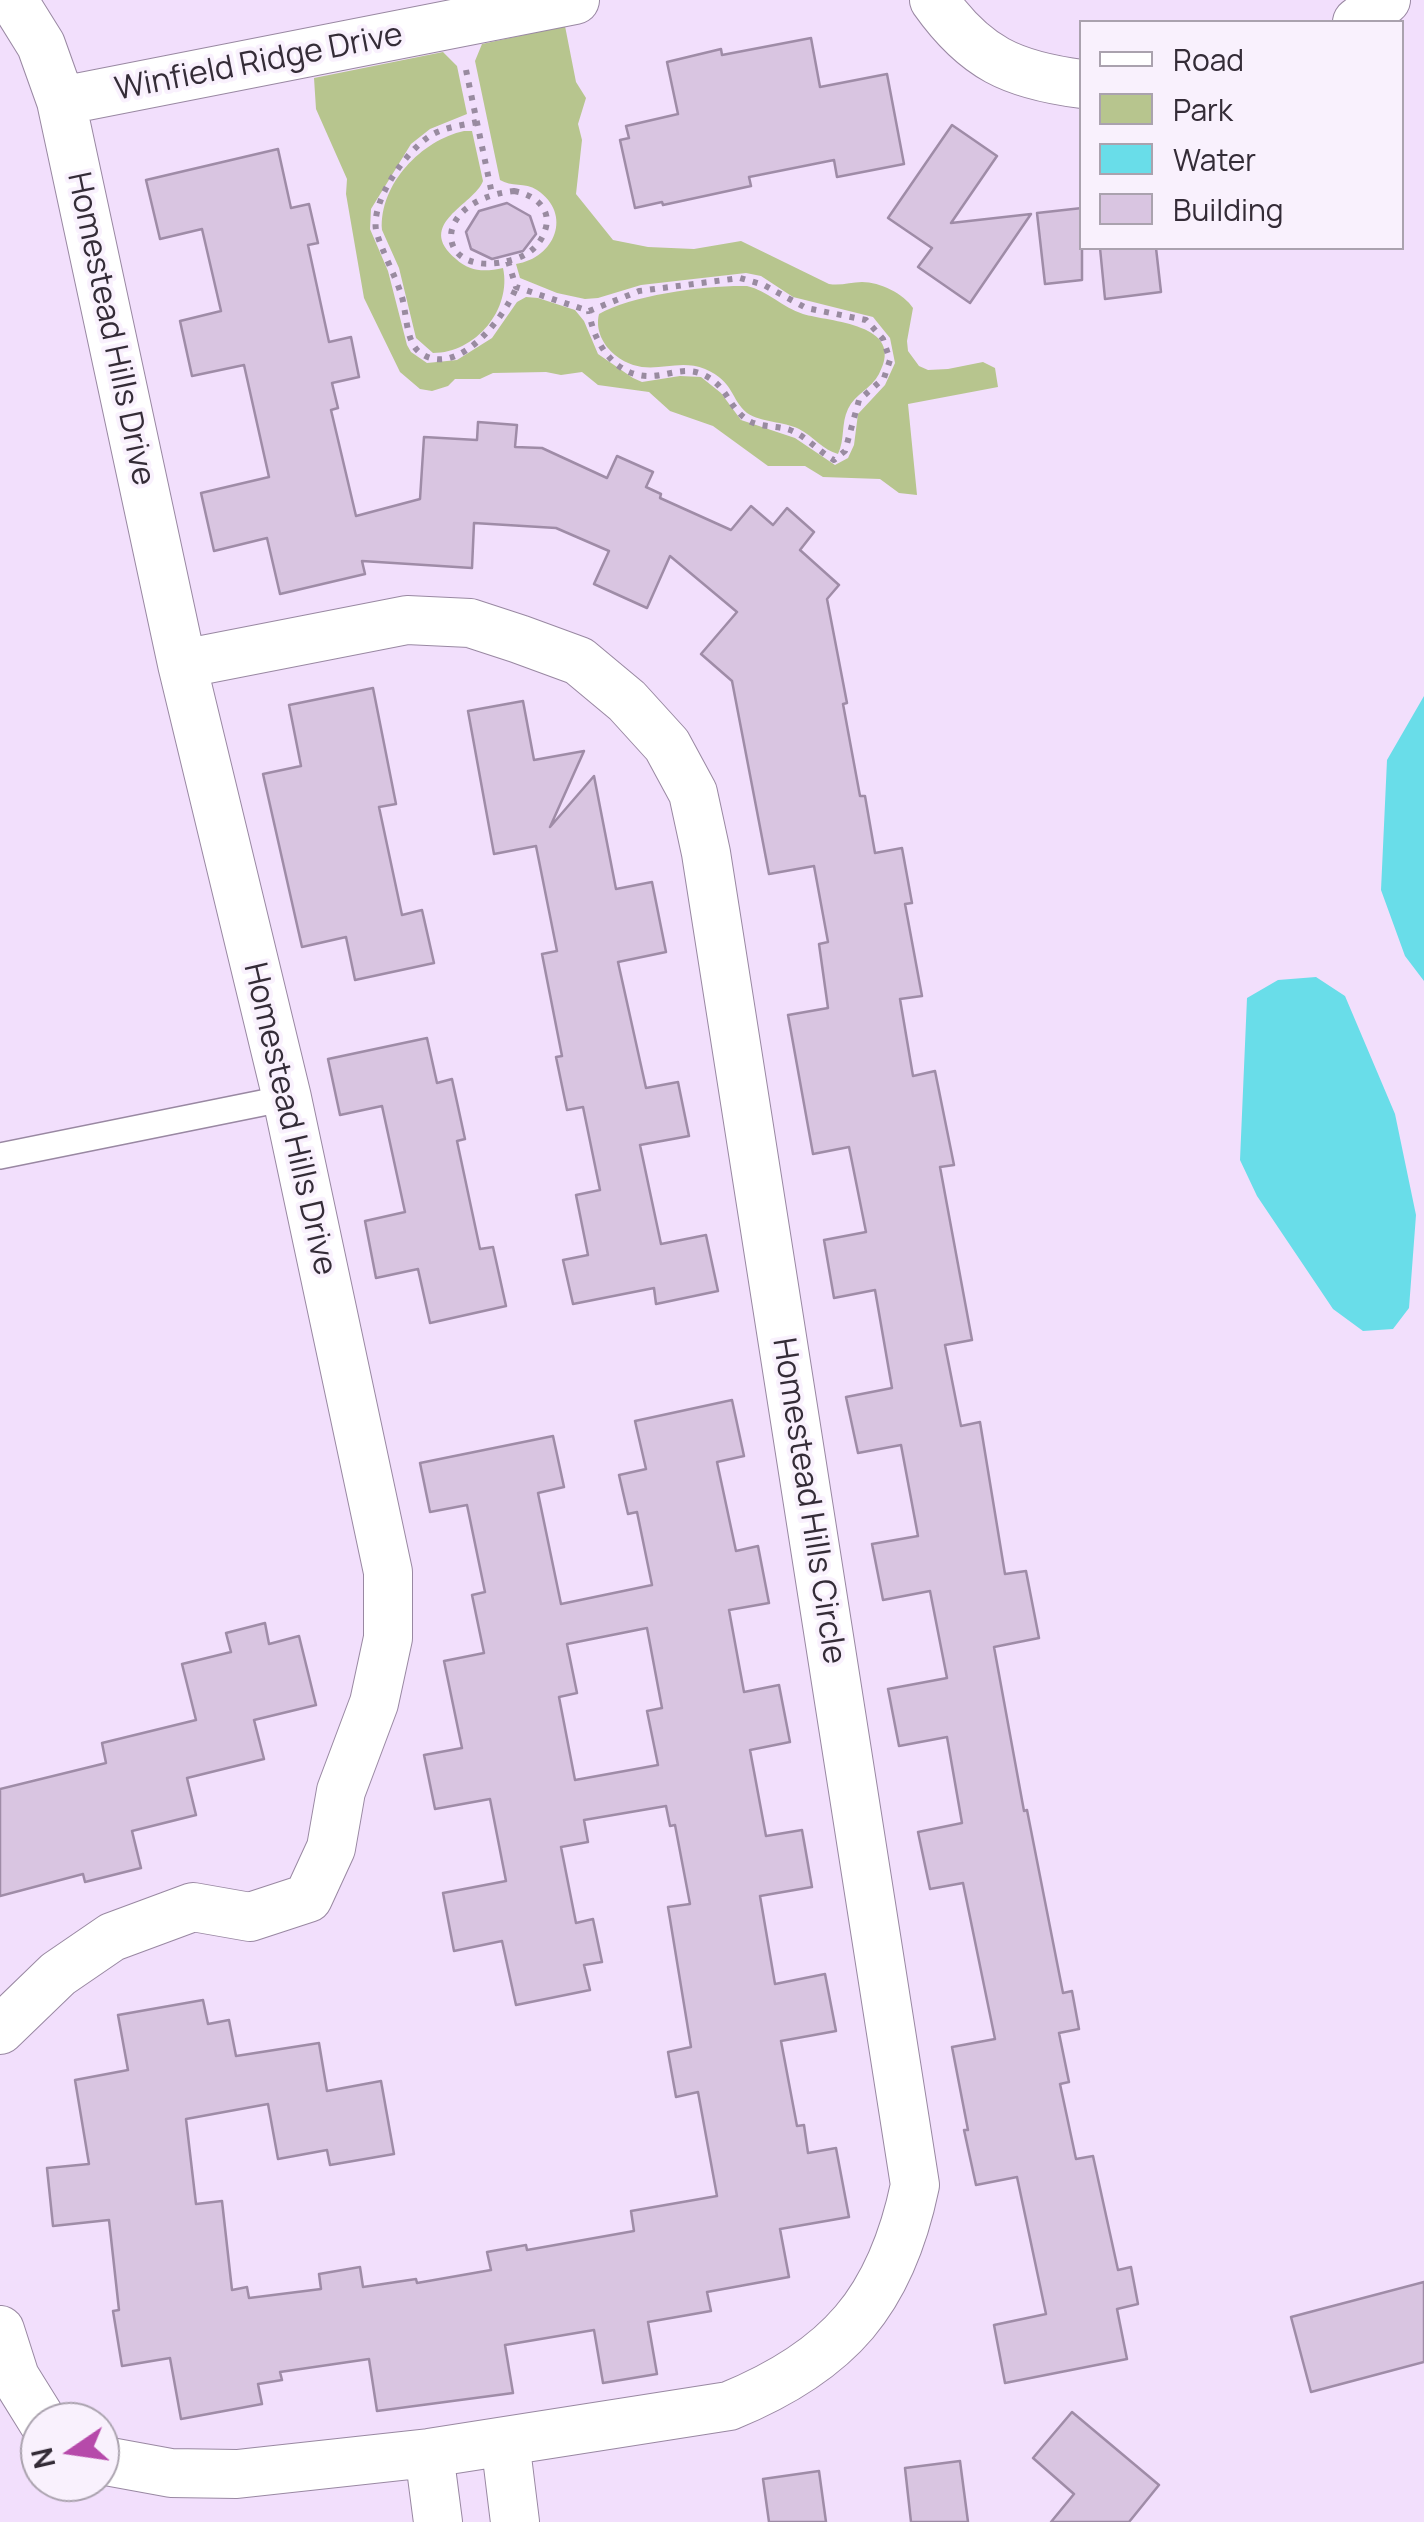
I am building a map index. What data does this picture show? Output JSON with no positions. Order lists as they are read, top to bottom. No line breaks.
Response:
{"streets":{"street":["Winfield Ridge Drive","Homestead Hills Drive","Homestead Hills Circle"]},"crossings":[["Winfield Ridge Drive","Homestead Hills Drive"],["Homestead Hills Drive","Homestead Hills Circle"]],"legend":["Road","Park","Water","Building"],"north":"left"}
